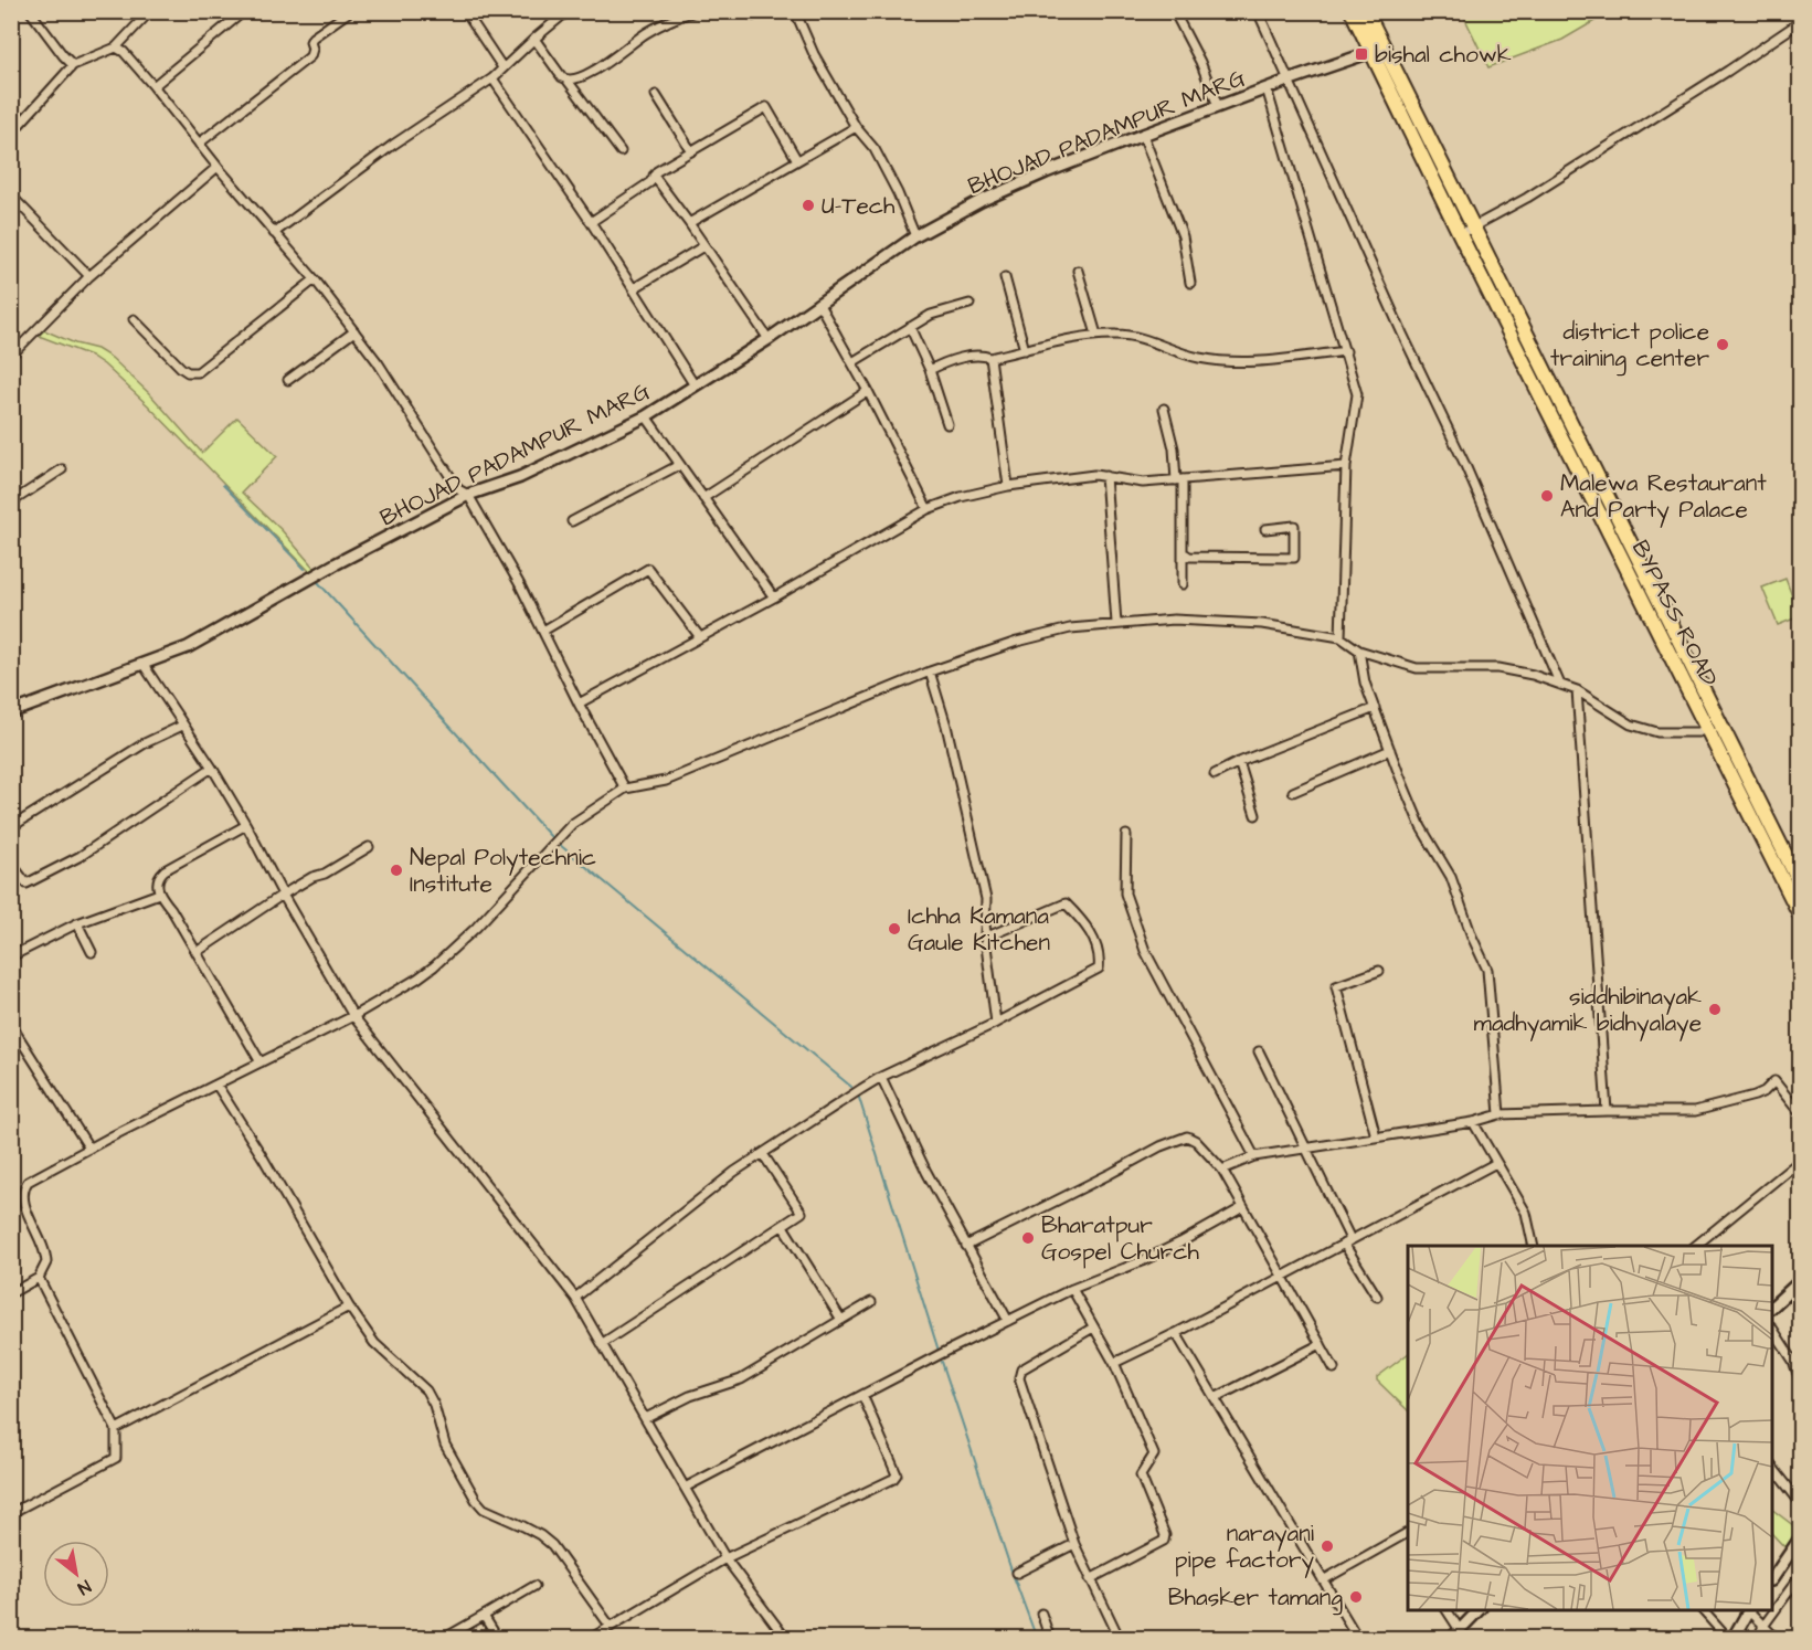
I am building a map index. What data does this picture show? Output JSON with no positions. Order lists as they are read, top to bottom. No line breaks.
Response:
{"streets":{"highway":["BYPASS ROAD"],"street":["BHOJAD PADAMPUR MARG"]},"crossings":[["BHOJAD PADAMPUR MARG","BYPASS ROAD"]],"places":{"transit":["bishal chowk"],"other":["U-Tech","district police training center","Malewa Restaurant And Party Palace","Nepal Polytechnic Institute","Ichha Kamana Gaule Kitchen","siddhibinayak madhyamik bidhyalaye","Bharatpur Gospel Church","narayani pipe factory","Bhasker tamang"]},"north":"bottom right"}
